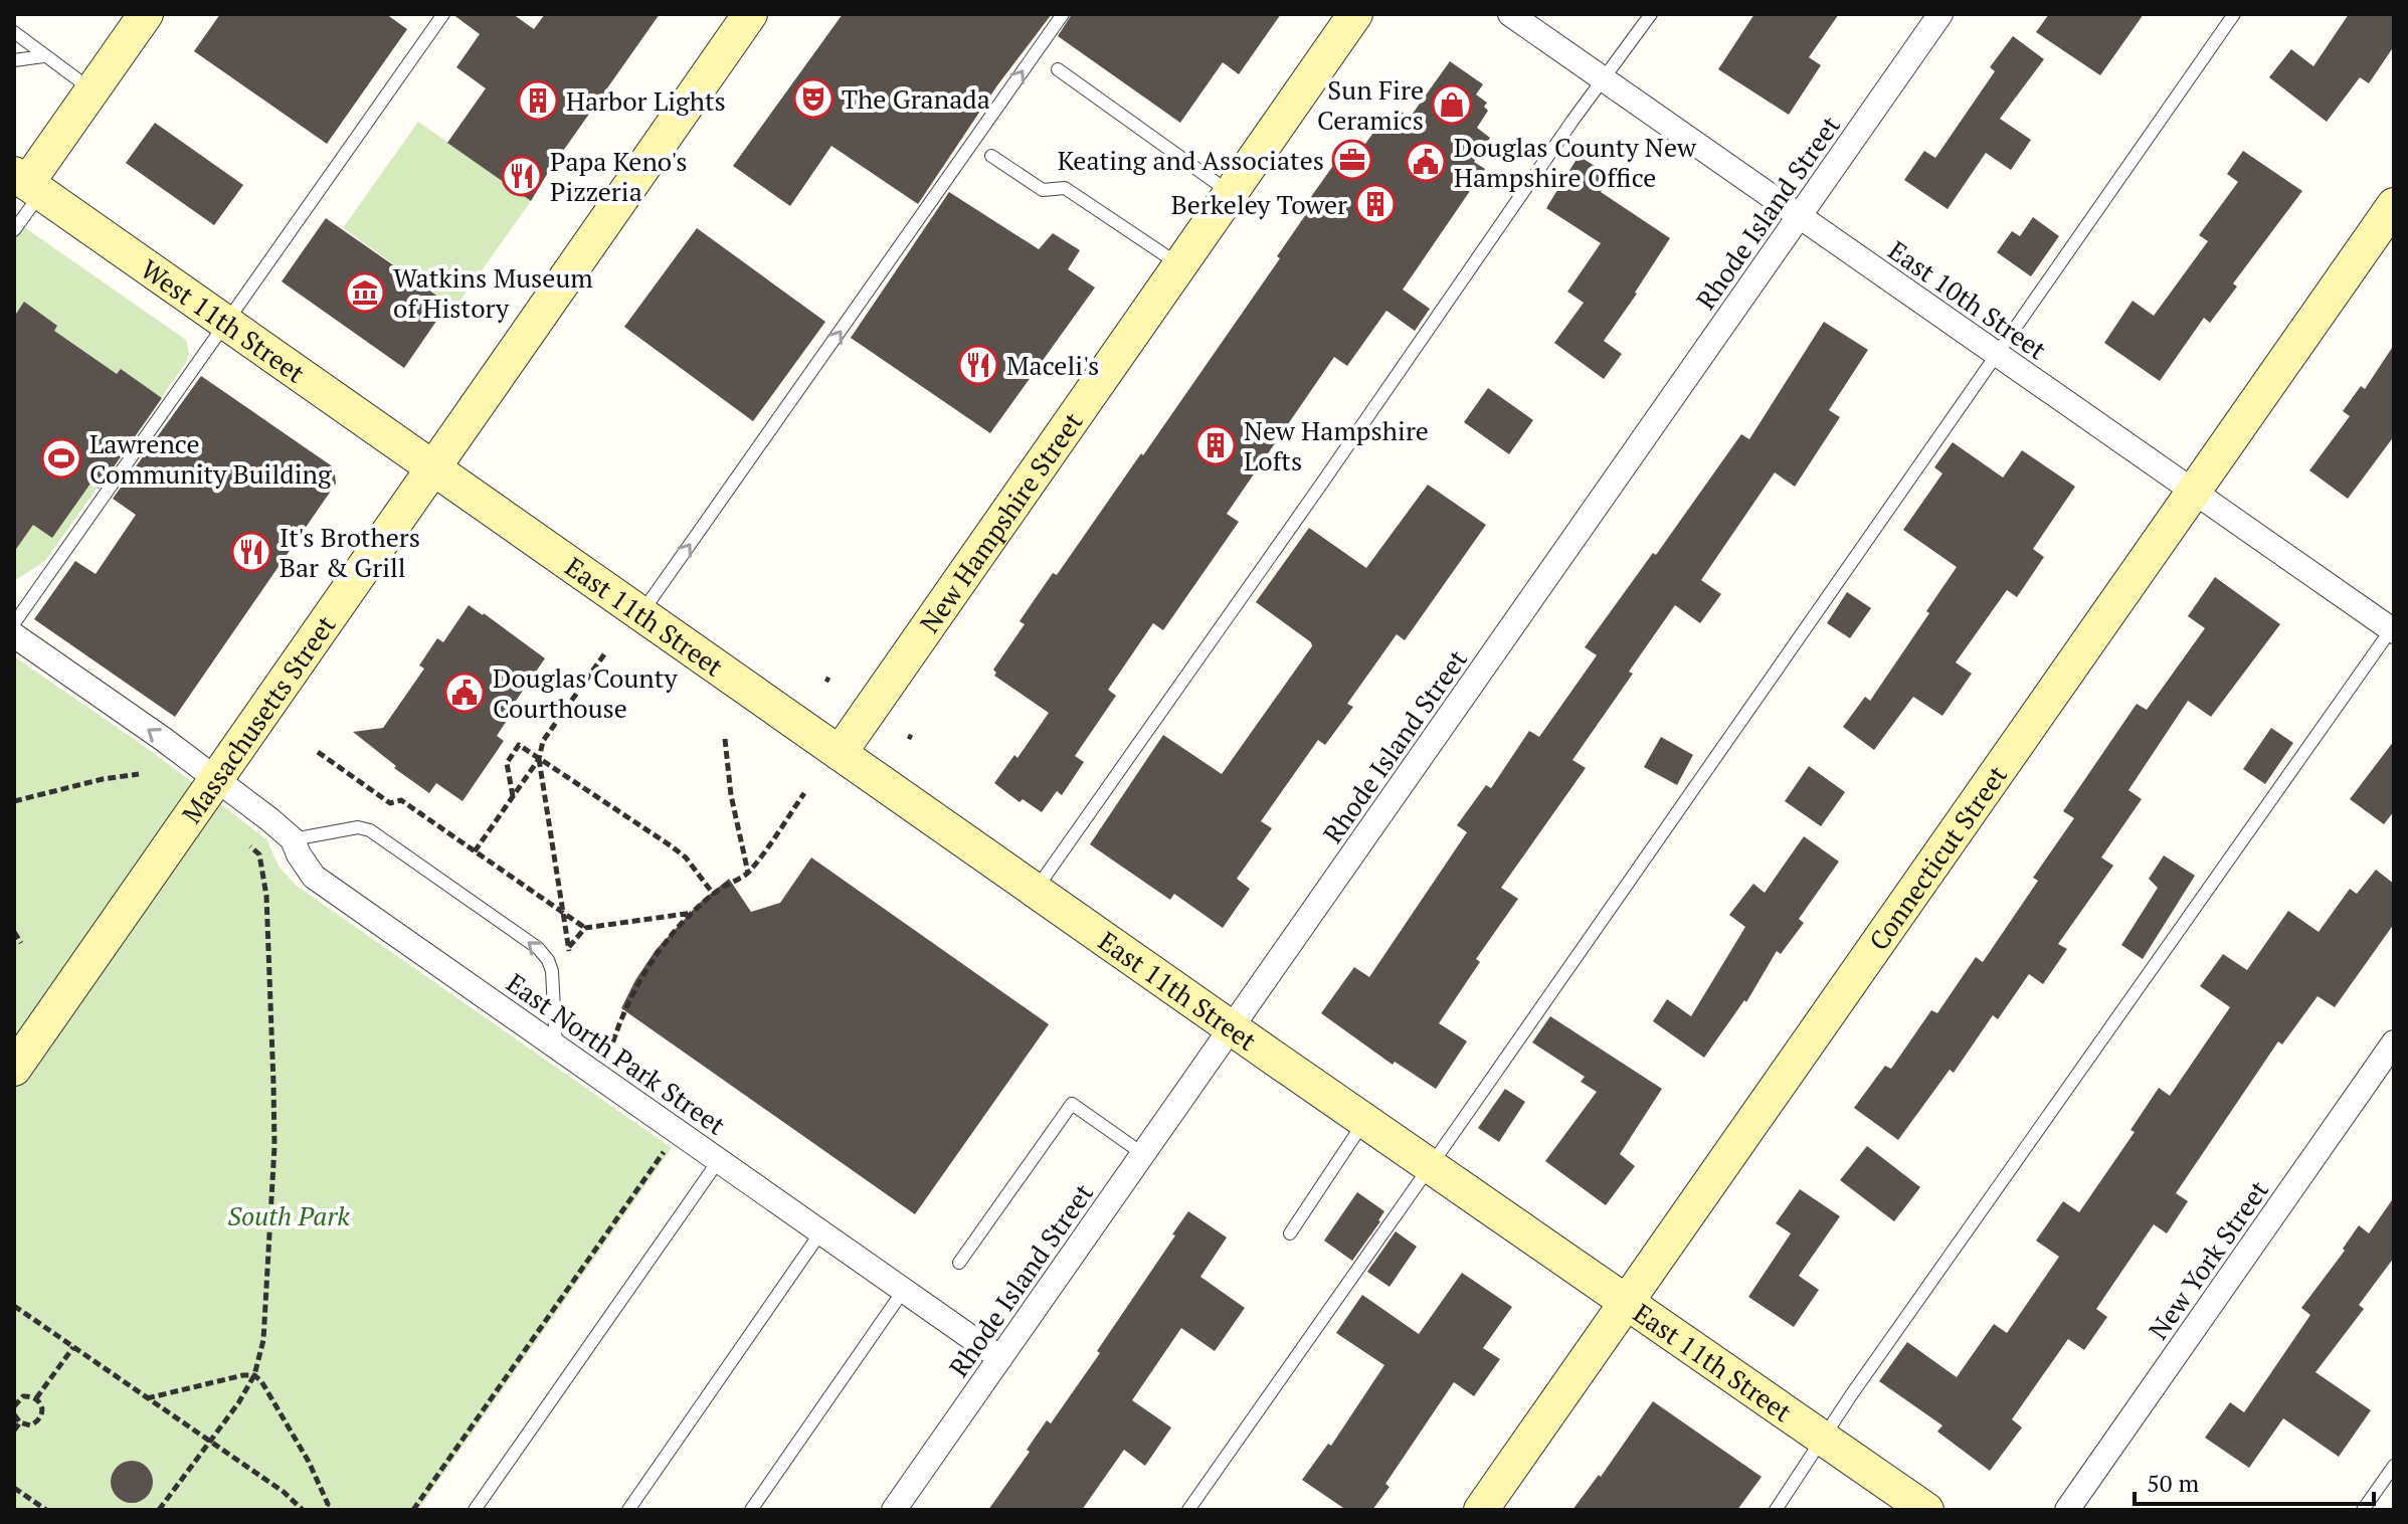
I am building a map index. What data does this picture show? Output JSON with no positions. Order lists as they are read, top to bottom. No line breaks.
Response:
{"streets":{"street":["Rhode Island Street","East 10th Street","West 11th Street","New Hampshire Street","East 11th Street","Massachusetts Street","Connecticut Street","East North Park Street","New York Street"]},"crossings":[["Rhode Island Street","East 10th Street"],["Rhode Island Street","East 11th Street"],["Rhode Island Street","East North Park Street"],["East 10th Street","Connecticut Street"],["West 11th Street","East 11th Street"],["West 11th Street","Massachusetts Street"],["New Hampshire Street","East 11th Street"],["East 11th Street","Massachusetts Street"],["East 11th Street","Connecticut Street"],["Massachusetts Street","East North Park Street"]],"parks":["South Park"],"places":{"theatre":["The Granada"],"building":["Harbor Lights","Berkeley Tower","New Hampshire Lofts"],"shop":["Sun Fire Ceramics"],"office":["Keating and Associates"],"public building":["Douglas County New Hampshire Office","Douglas County Courthouse"],"restaurant":["Papa Keno's Pizzeria","Maceli's","It's Brothers Bar & Grill"],"museum":["Watkins Museum of History"],"sports":["Lawrence Community Building"]},"scale_bar":"50 m"}
